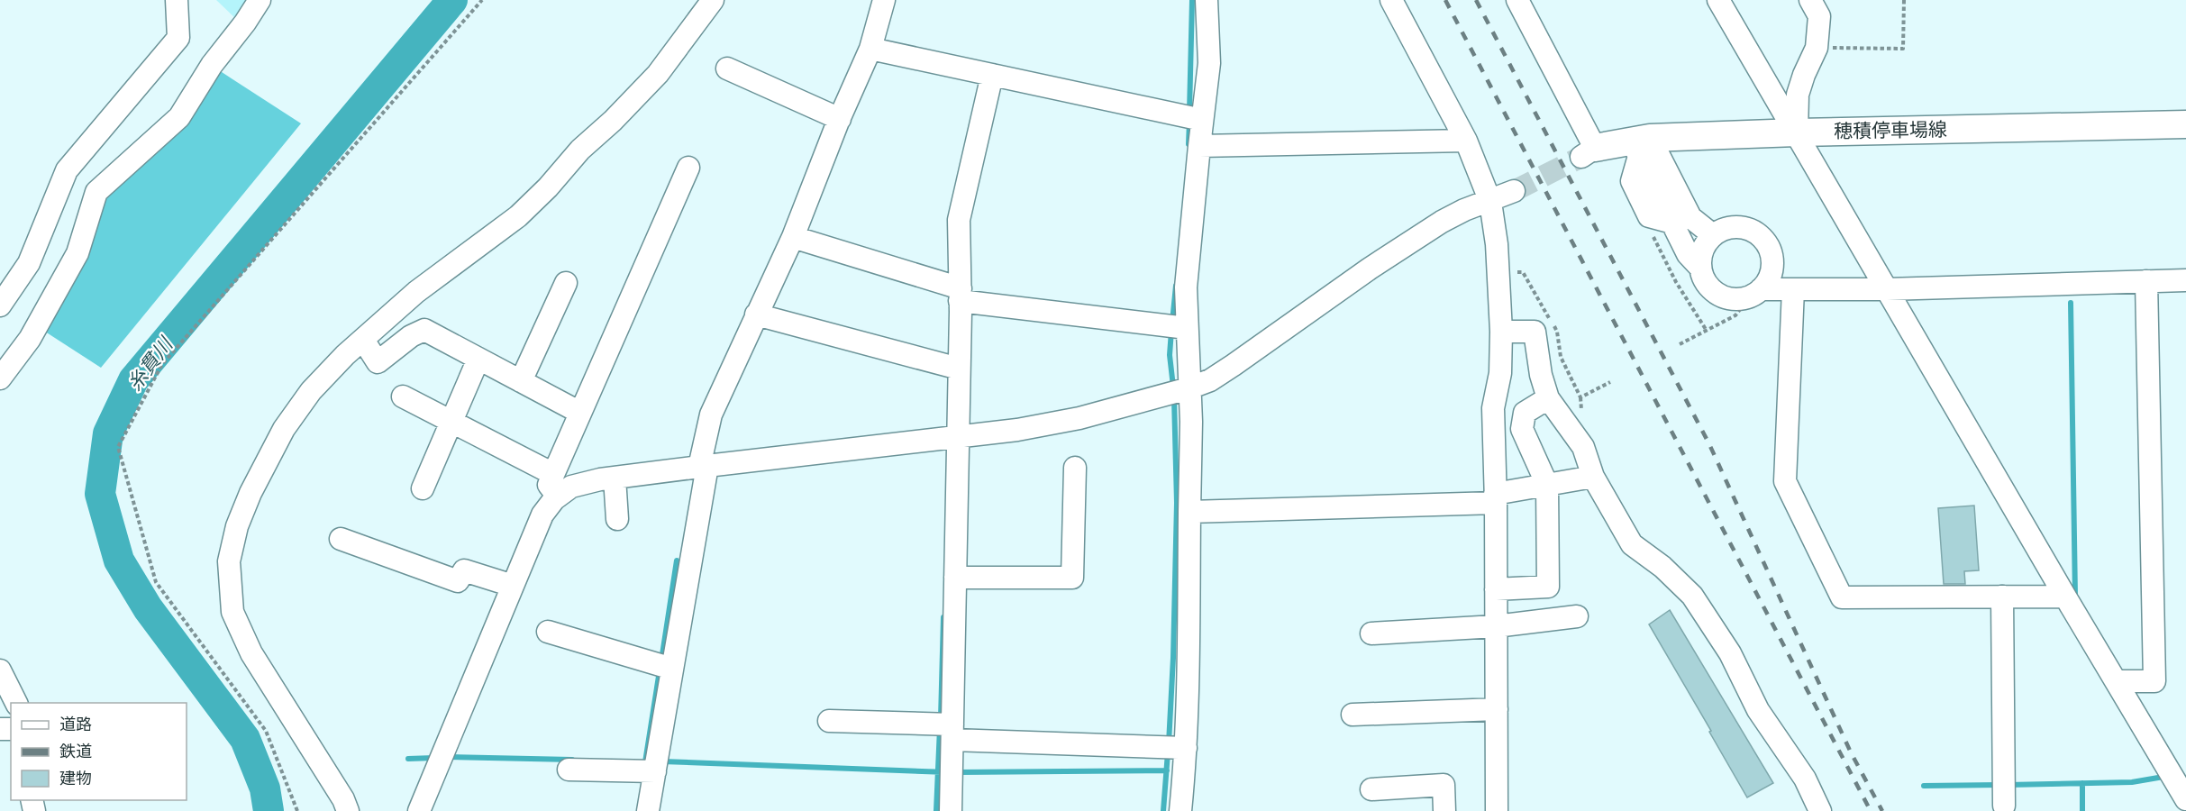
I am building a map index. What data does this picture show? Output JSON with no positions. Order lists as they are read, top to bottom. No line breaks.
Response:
{"streets":{"main road":["穂積停車場線"]},"water":["糸貫川"],"legend":["道路","鉄道","建物"]}
